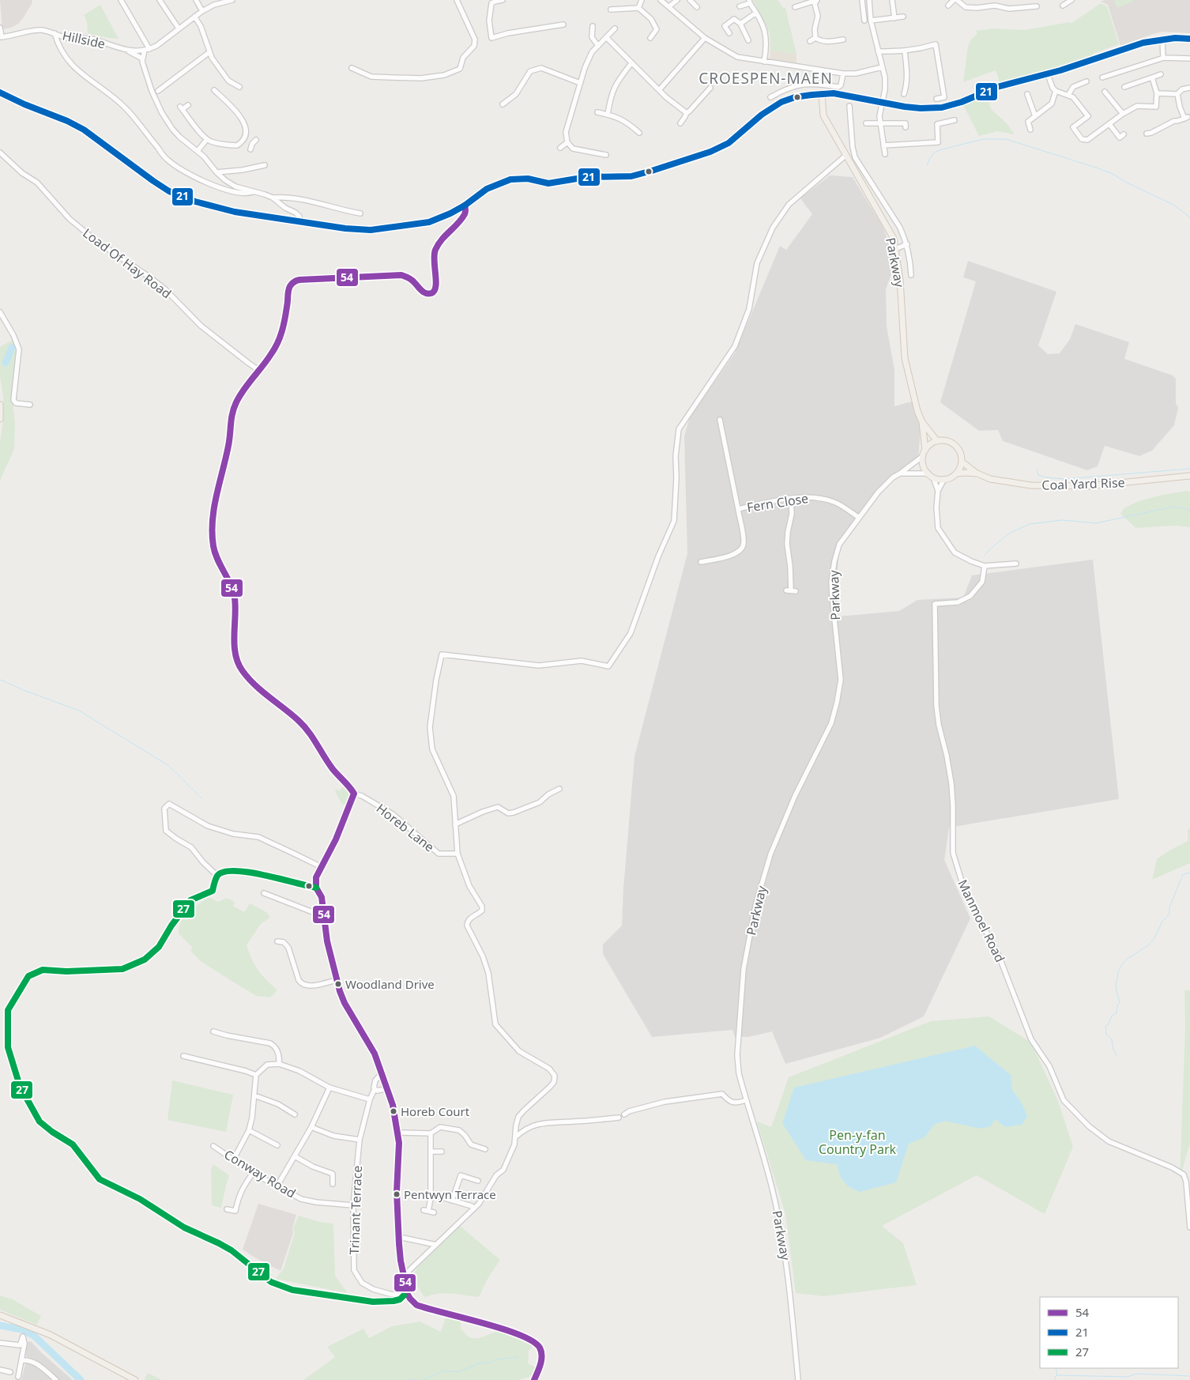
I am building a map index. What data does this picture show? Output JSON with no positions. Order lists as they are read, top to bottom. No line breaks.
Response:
{"streets":{"main road":["Parkway","Coal Yard Rise"],"street":["Hillside","Load Of Hay Road","Fern Close","Horeb Lane","Manmoel Road","Conway Road","Trinant Terrace"]},"crossings":[["Parkway","Coal Yard Rise"],["Parkway","Fern Close"],["Conway Road","Trinant Terrace"]],"districts":["CROESPEN-MAEN"],"parks":["Pen-y-fan Country Park"],"places":["Woodland Drive","Horeb Court","Pentwyn Terrace"],"lines":["transit line 21","transit line 54","transit line 27"],"legend":["54","21","27"]}
